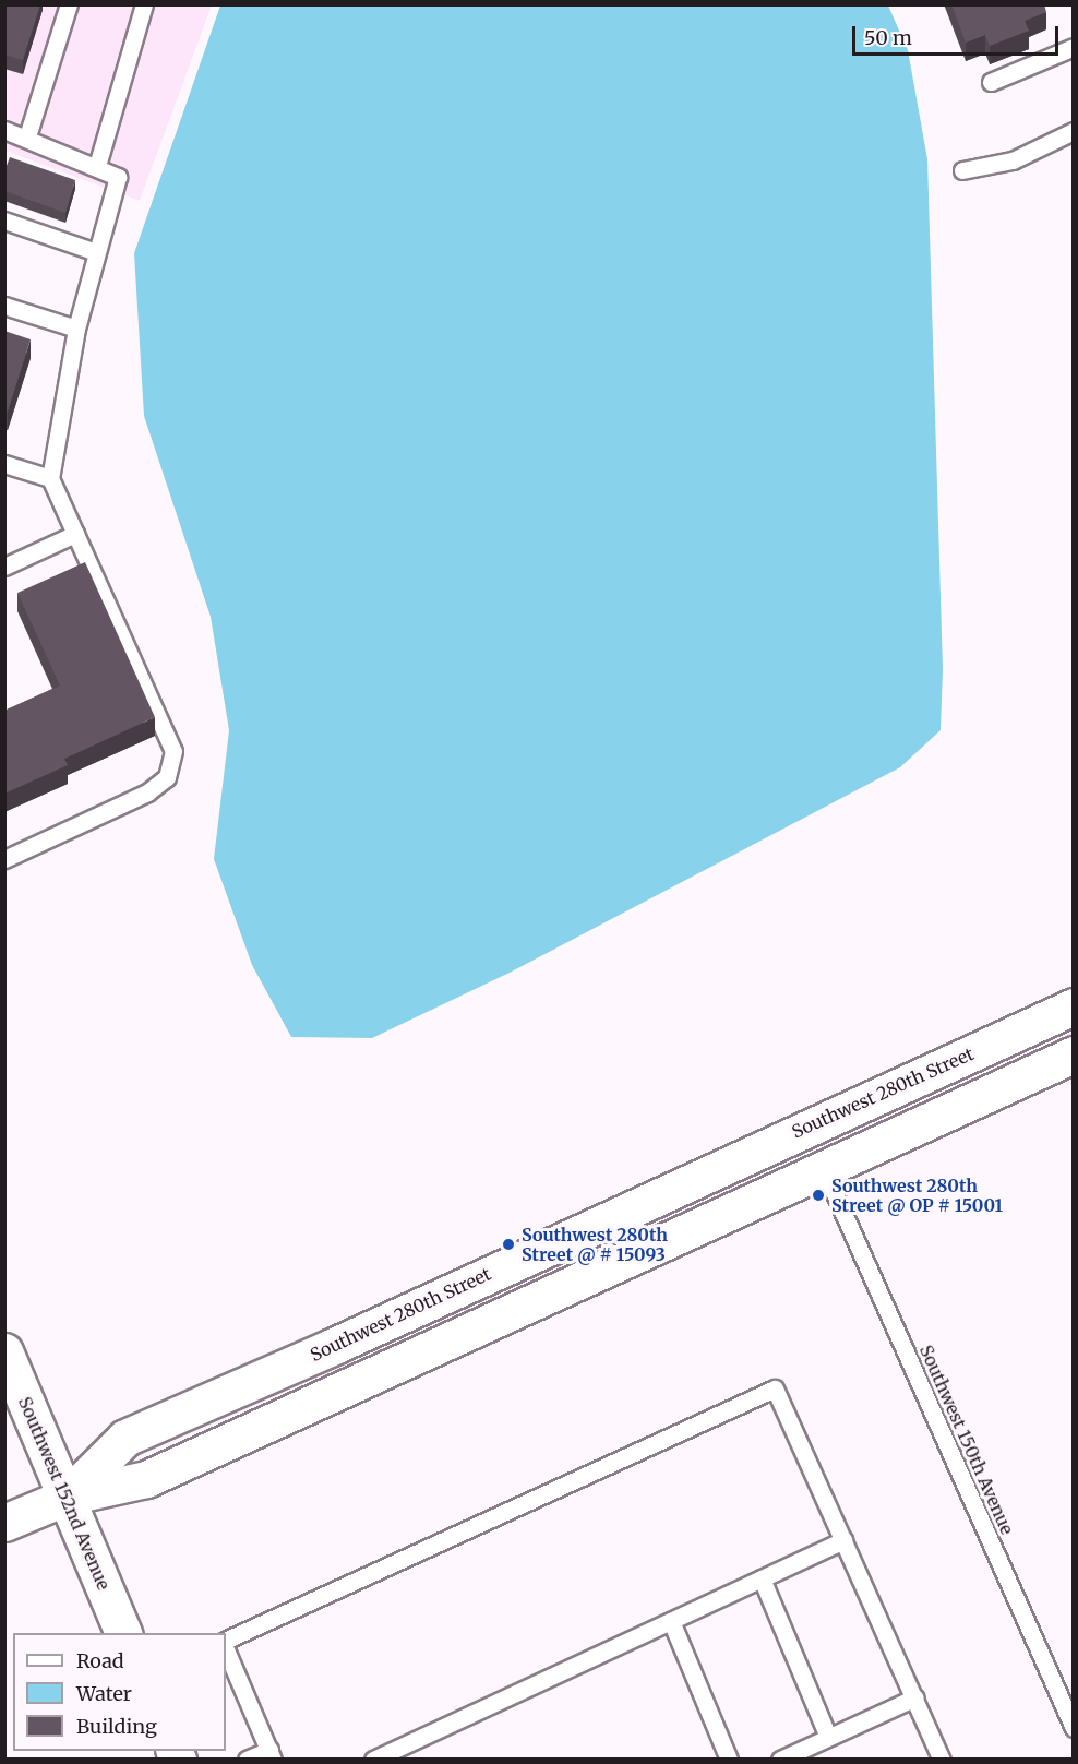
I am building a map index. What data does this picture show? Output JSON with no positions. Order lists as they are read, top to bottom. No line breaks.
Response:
{"streets":{"street":["Southwest 280th Street","Southwest 152nd Avenue"],"lane":["Southwest 150th Avenue"]},"crossings":[["Southwest 280th Street","Southwest 150th Avenue"],["Southwest 280th Street","Southwest 152nd Avenue"]],"places":["Southwest 280th Street @ OP # 15001","Southwest 280th Street @ # 15093"],"legend":["Road","Water","Building"],"scale_bar":"50 m"}
